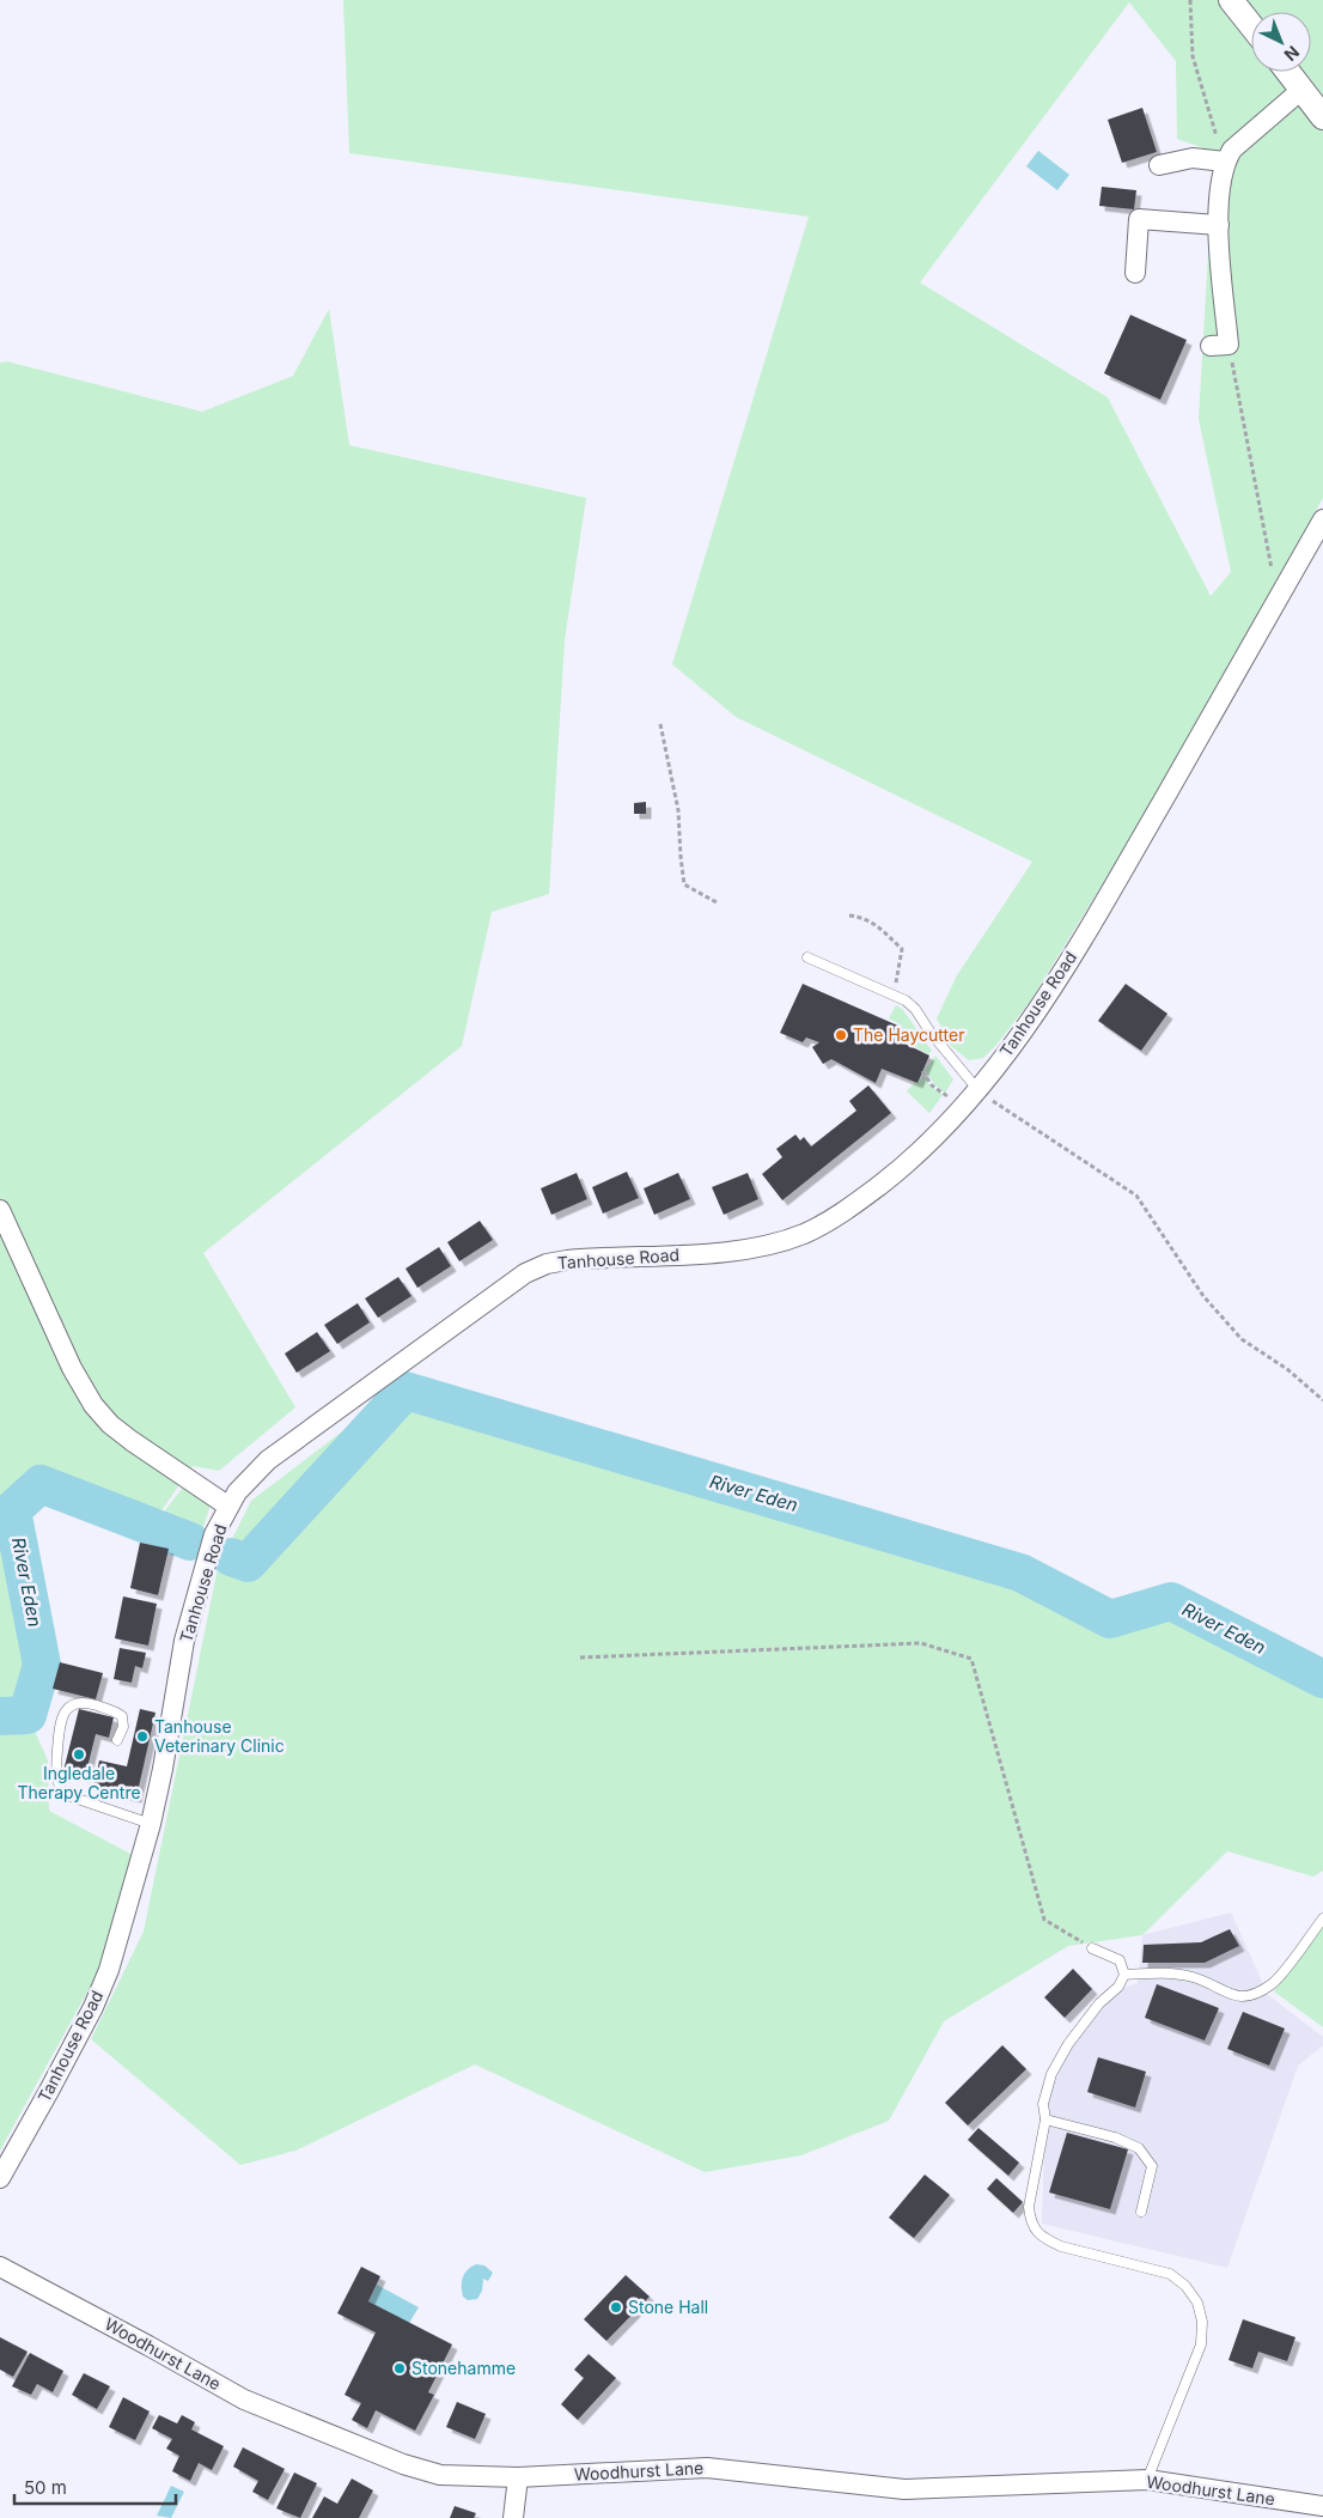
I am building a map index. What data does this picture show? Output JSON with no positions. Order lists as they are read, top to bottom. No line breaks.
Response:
{"streets":{"street":["Tanhouse Road","Woodhurst Lane"]},"water":["River Eden"],"places":["The Haycutter","Tanhouse Veterinary Clinic","Ingledale Therapy Centre","Stone Hall","Stonehamme"],"scale_bar":"50 m","north":"bottom right"}
